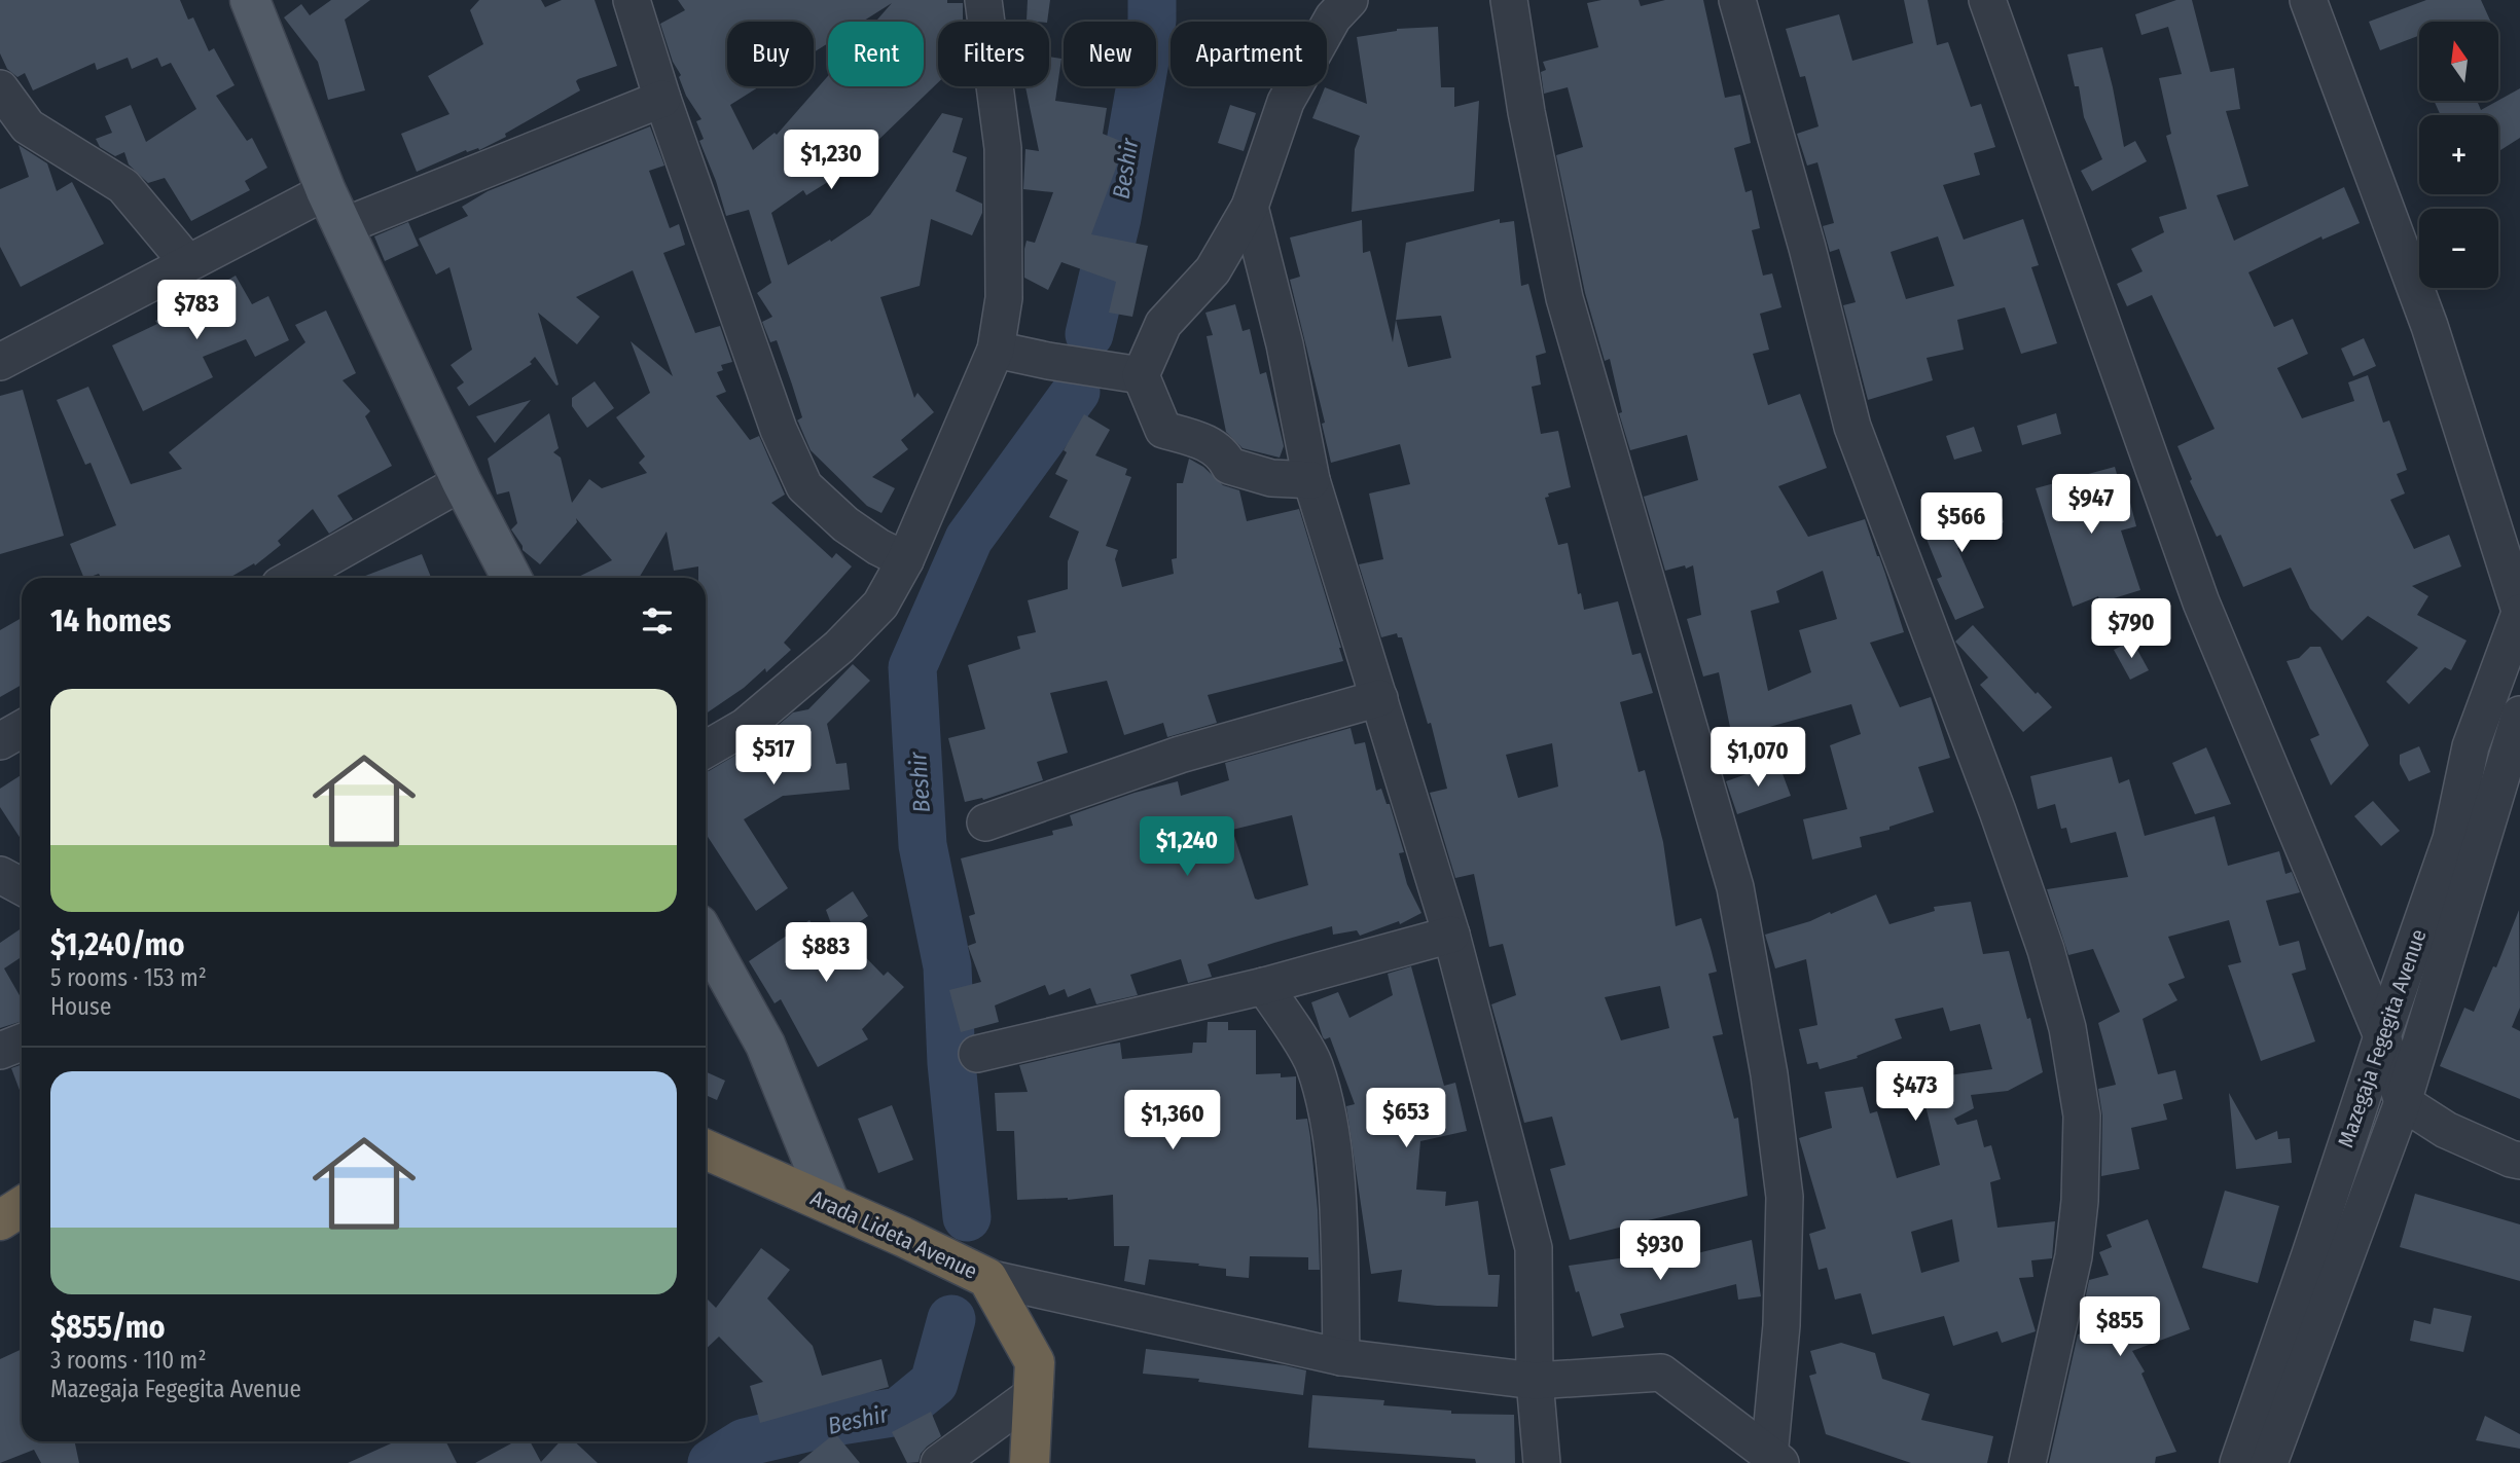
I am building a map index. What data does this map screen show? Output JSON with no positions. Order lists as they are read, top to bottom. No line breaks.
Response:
{"streets":{"highway":["Arada Lideta Avenue"],"street":["Mazegaja Fegegita Avenue"]},"water":["Beshir"],"north":"top","page":{"map_buttons":["+","−"],"chip":["Buy","Rent","Filters","New","Apartment"],"price":["$1,230","$783","$947","$566","$790","$517","$1,070","$1,240","$883","$473","$653","$1,360","$930","$855"],"heading":"14 homes","list":[{"name":"$1,240/mo","note":"5 rooms · 153 m² · House"},{"name":"$855/mo","note":"3 rooms · 110 m² · Mazegaja Fegegita Avenue"}]}}
